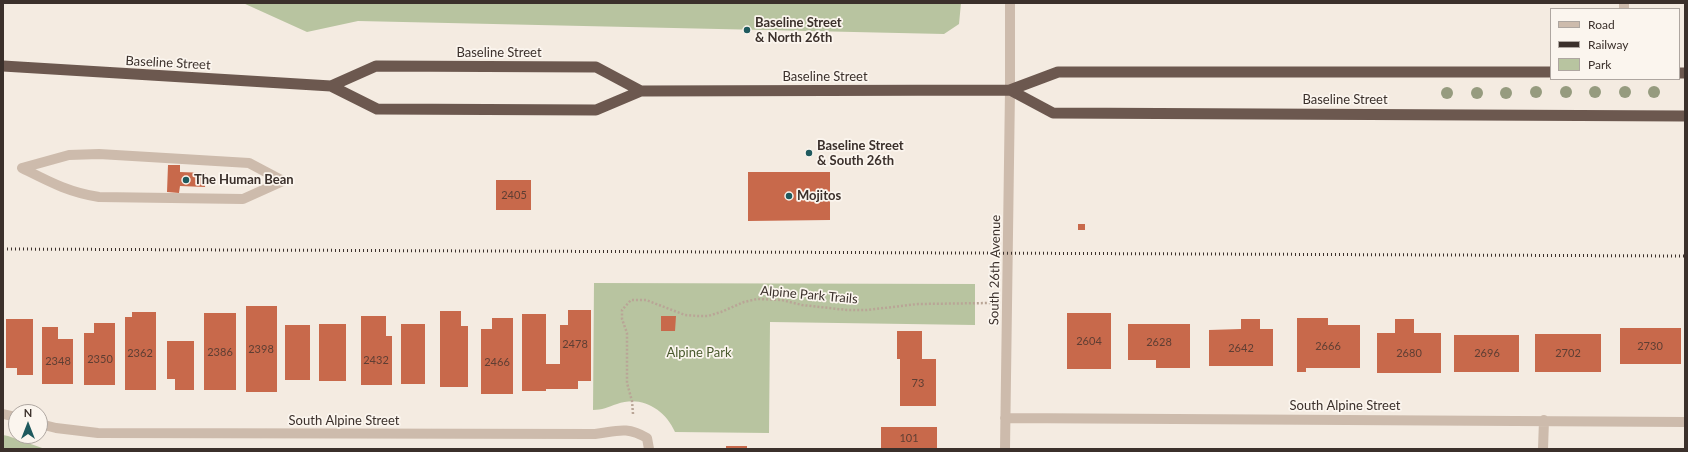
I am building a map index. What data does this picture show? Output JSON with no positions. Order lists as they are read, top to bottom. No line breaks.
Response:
{"streets":{"highway":["Baseline Street"],"street":["South 26th Avenue","South Alpine Street"],"path":["Alpine Park Trails"]},"crossings":[["Baseline Street","South 26th Avenue"],["South 26th Avenue","Alpine Park Trails"],["South 26th Avenue","South Alpine Street"],["Alpine Park Trails","South Alpine Street"]],"parks":["Alpine Park"],"places":["Baseline Street & North 26th","Baseline Street & South 26th","The Human Bean","Mojitos"],"house_numbers":["2405","2604","2628","2478","2666","2730","2642","2398","2386","2362","2680","2696","2702","2350","2432","2348","2466","73","101"],"legend":["Road","Railway","Park"],"north":"top"}
